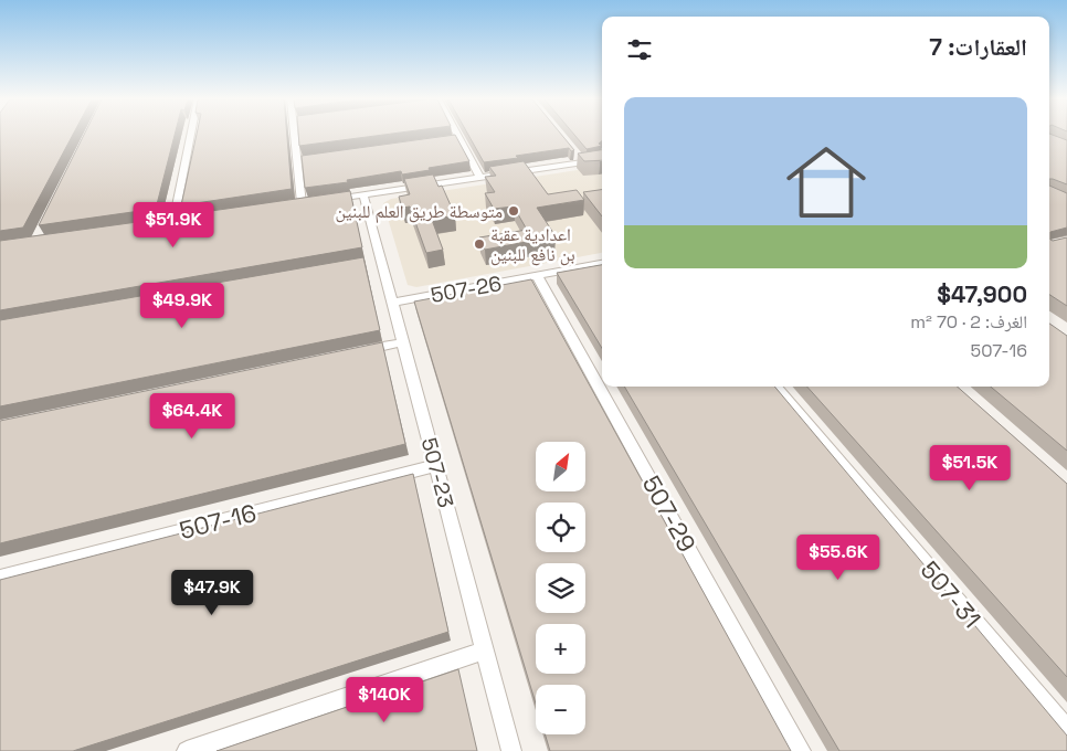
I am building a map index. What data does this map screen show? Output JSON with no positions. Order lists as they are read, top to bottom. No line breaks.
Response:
{"streets":{"street":["507-26","507-23","507-29","507-16","507-31"]},"crossings":[["507-26","507-23"],["507-26","507-29"],["507-23","507-16"]],"places":["متوسطة طريق العلم للبنين","اعدادية عقبة بن نافع للبنين"],"north":"top right","page":{"heading":"العقارات: 7","list":[{"name":"$47,900","note":"الغرف: 2 · 70 m² · 507-16"}],"price":["$51.9K","$49.9K","$64.4K","$51.5K","$55.6K","$47.9K","$140K"],"map_buttons":["+","−"]}}
